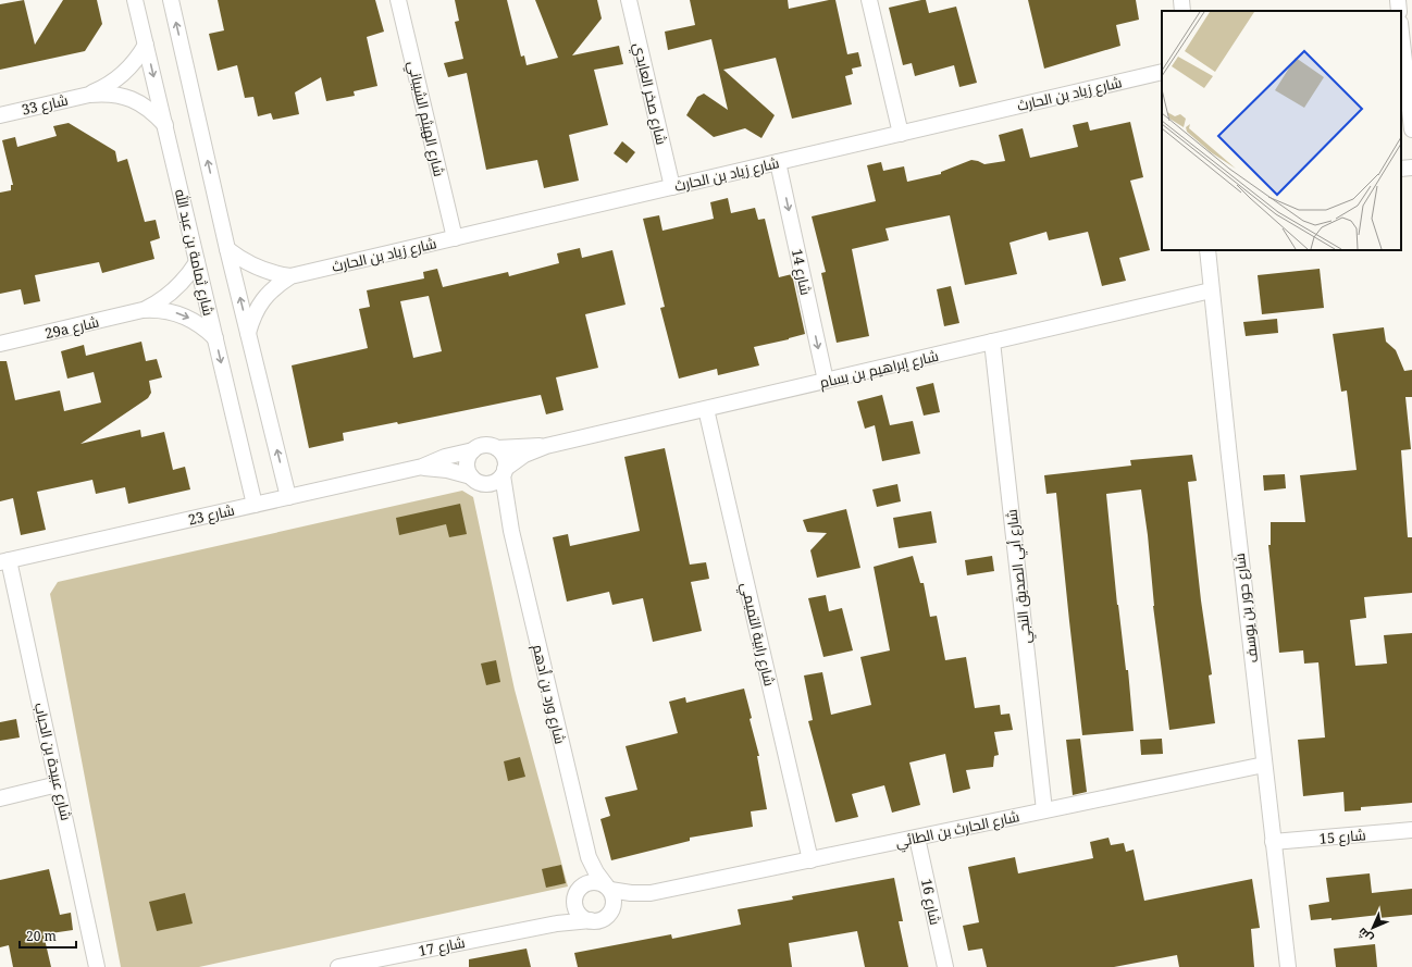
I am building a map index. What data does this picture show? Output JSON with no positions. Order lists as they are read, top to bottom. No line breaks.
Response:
{"streets":{"street":["شارع صخر العابدي","شارع زياد بن الحارث","شارع 33","شارع الهيثم الشيباني","شارع ثمامة بن عبد الله","شارع 14","29a شارع","شارع إبراهيم بن بسام","شارع 23","شارع أبي الصديق النجي","شارع حور بن يوسف","شارع رابية التميمي","شارع ورد بن أدهم","شارع عبيدة بن الحباب","شارع الحارث بن الطائي","شارع 15","شارع 16","شارع 17"]},"crossings":[["شارع صخر العابدي","شارع زياد بن الحارث"],["شارع زياد بن الحارث","شارع الهيثم الشيباني"],["شارع زياد بن الحارث","شارع 14"],["شارع 33","شارع ثمامة بن عبد الله"],["شارع ثمامة بن عبد الله","29a شارع"],["شارع ثمامة بن عبد الله","شارع 23"],["شارع 14","شارع إبراهيم بن بسام"],["شارع إبراهيم بن بسام","شارع 23"],["شارع إبراهيم بن بسام","شارع أبي الصديق النجي"],["شارع إبراهيم بن بسام","شارع حور بن يوسف"],["شارع إبراهيم بن بسام","شارع رابية التميمي"],["شارع إبراهيم بن بسام","شارع ورد بن أدهم"],["شارع 23","شارع ورد بن أدهم"],["شارع 23","شارع عبيدة بن الحباب"],["شارع أبي الصديق النجي","شارع الحارث بن الطائي"],["شارع حور بن يوسف","شارع الحارث بن الطائي"],["شارع حور بن يوسف","شارع 15"],["شارع رابية التميمي","شارع الحارث بن الطائي"],["شارع ورد بن أدهم","شارع الحارث بن الطائي"],["شارع ورد بن أدهم","شارع 17"],["شارع الحارث بن الطائي","شارع 16"],["شارع الحارث بن الطائي","شارع 17"]],"one_way":["شارع 14"],"scale_bar":"20 m","north":"bottom left"}
